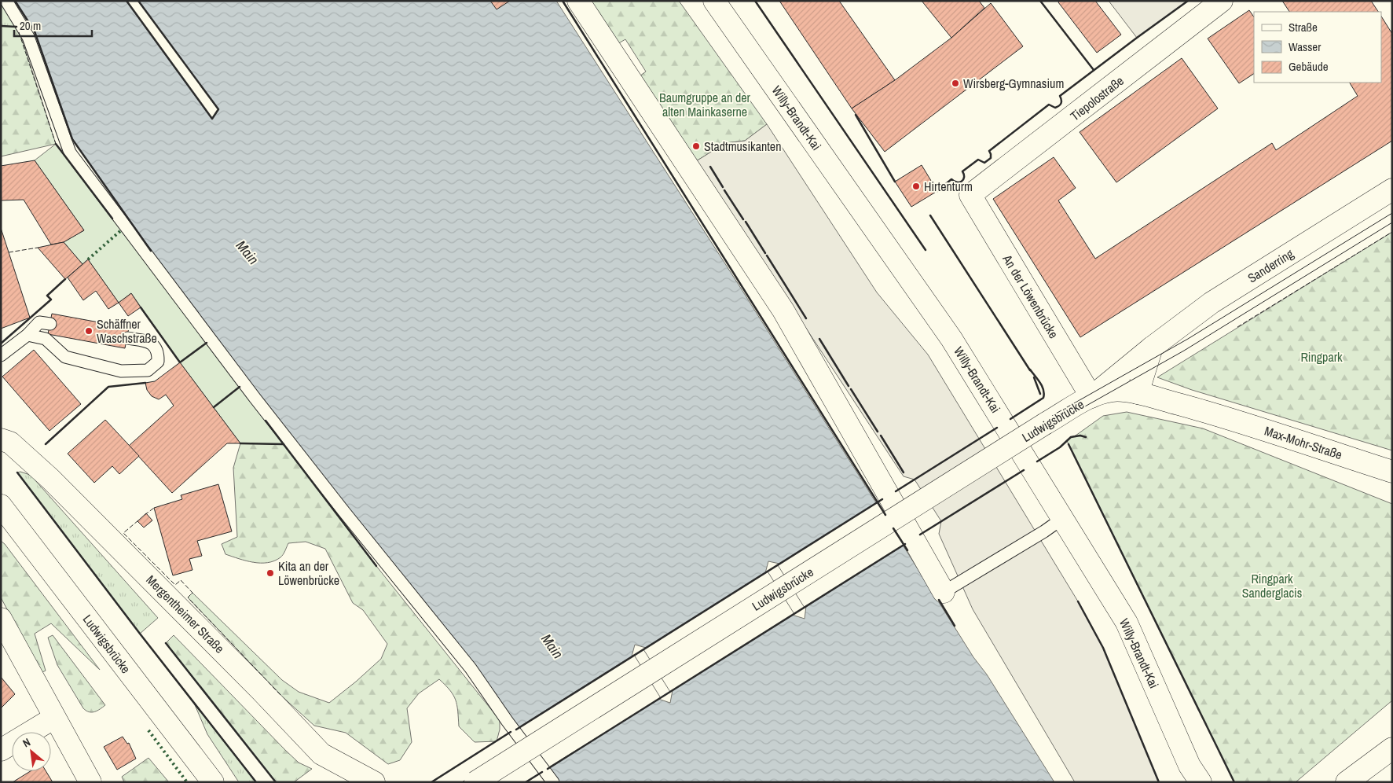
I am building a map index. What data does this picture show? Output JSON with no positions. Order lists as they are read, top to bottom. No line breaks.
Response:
{"streets":{"street":["Tiepolostraße","Willy-Brandt-Kai","Sanderring","An der Löwenbrücke","Ludwigsbrücke","Max-Mohr-Straße","Mergentheimer Straße"]},"crossings":[["Tiepolostraße","An der Löwenbrücke"],["Sanderring","An der Löwenbrücke"],["Sanderring","Ludwigsbrücke"],["Sanderring","Max-Mohr-Straße"],["An der Löwenbrücke","Ludwigsbrücke"],["An der Löwenbrücke","Max-Mohr-Straße"],["Ludwigsbrücke","Max-Mohr-Straße"]],"water":["Main"],"parks":["Baumgruppe an der alten Mainkaserne","Ringpark","Ringpark Sanderglacis"],"places":["Wirsberg-Gymnasium","Stadtmusikanten","Hirtenturm","Schäffner Waschstraße","Kita an der Löwenbrücke"],"legend":["Straße","Wasser","Gebäude"],"scale_bar":"20 m","north":"top left"}
